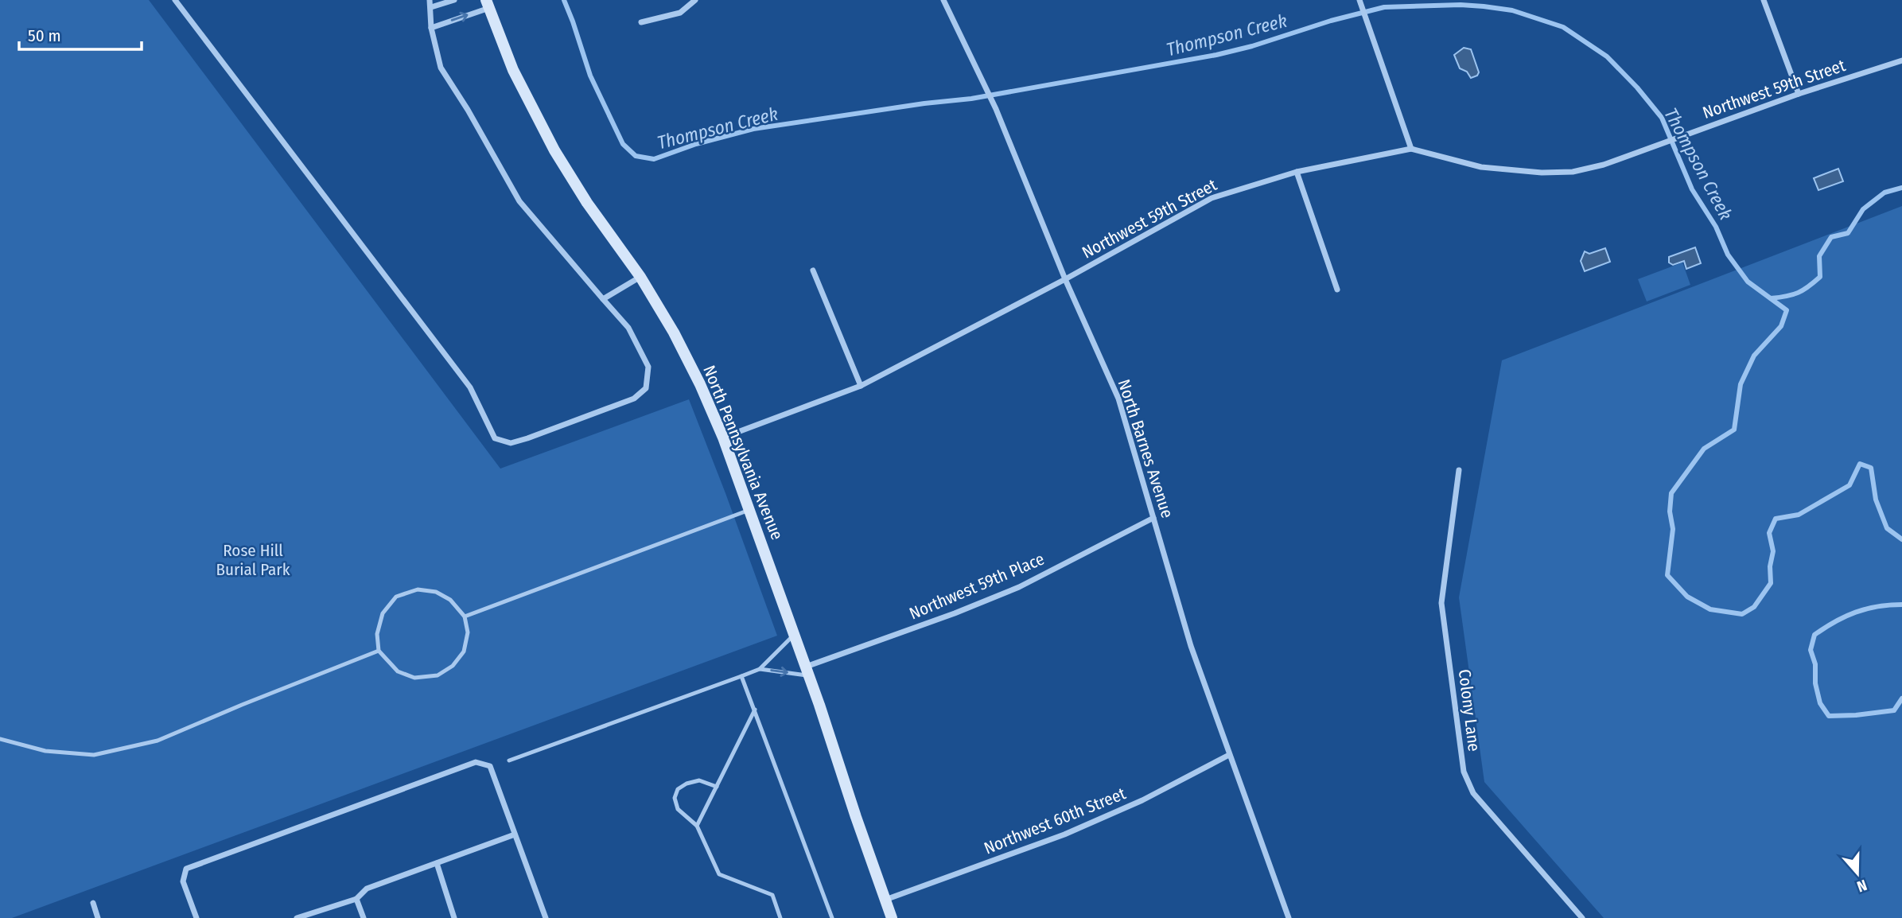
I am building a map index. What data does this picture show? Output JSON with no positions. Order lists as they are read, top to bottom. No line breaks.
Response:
{"streets":{"main road":["North Pennsylvania Avenue"],"street":["Northwest 59th Street","North Barnes Avenue","Northwest 59th Place","Colony Lane","Northwest 60th Street"]},"crossings":[["Northwest 59th Street","North Barnes Avenue"],["Northwest 59th Street","North Pennsylvania Avenue"],["North Barnes Avenue","Northwest 59th Place"],["North Barnes Avenue","Northwest 60th Street"],["North Pennsylvania Avenue","Northwest 59th Place"],["North Pennsylvania Avenue","Northwest 60th Street"]],"water":["Thompson Creek"],"parks":["Rose Hill Burial Park"],"scale_bar":"50 m","north":"bottom"}
